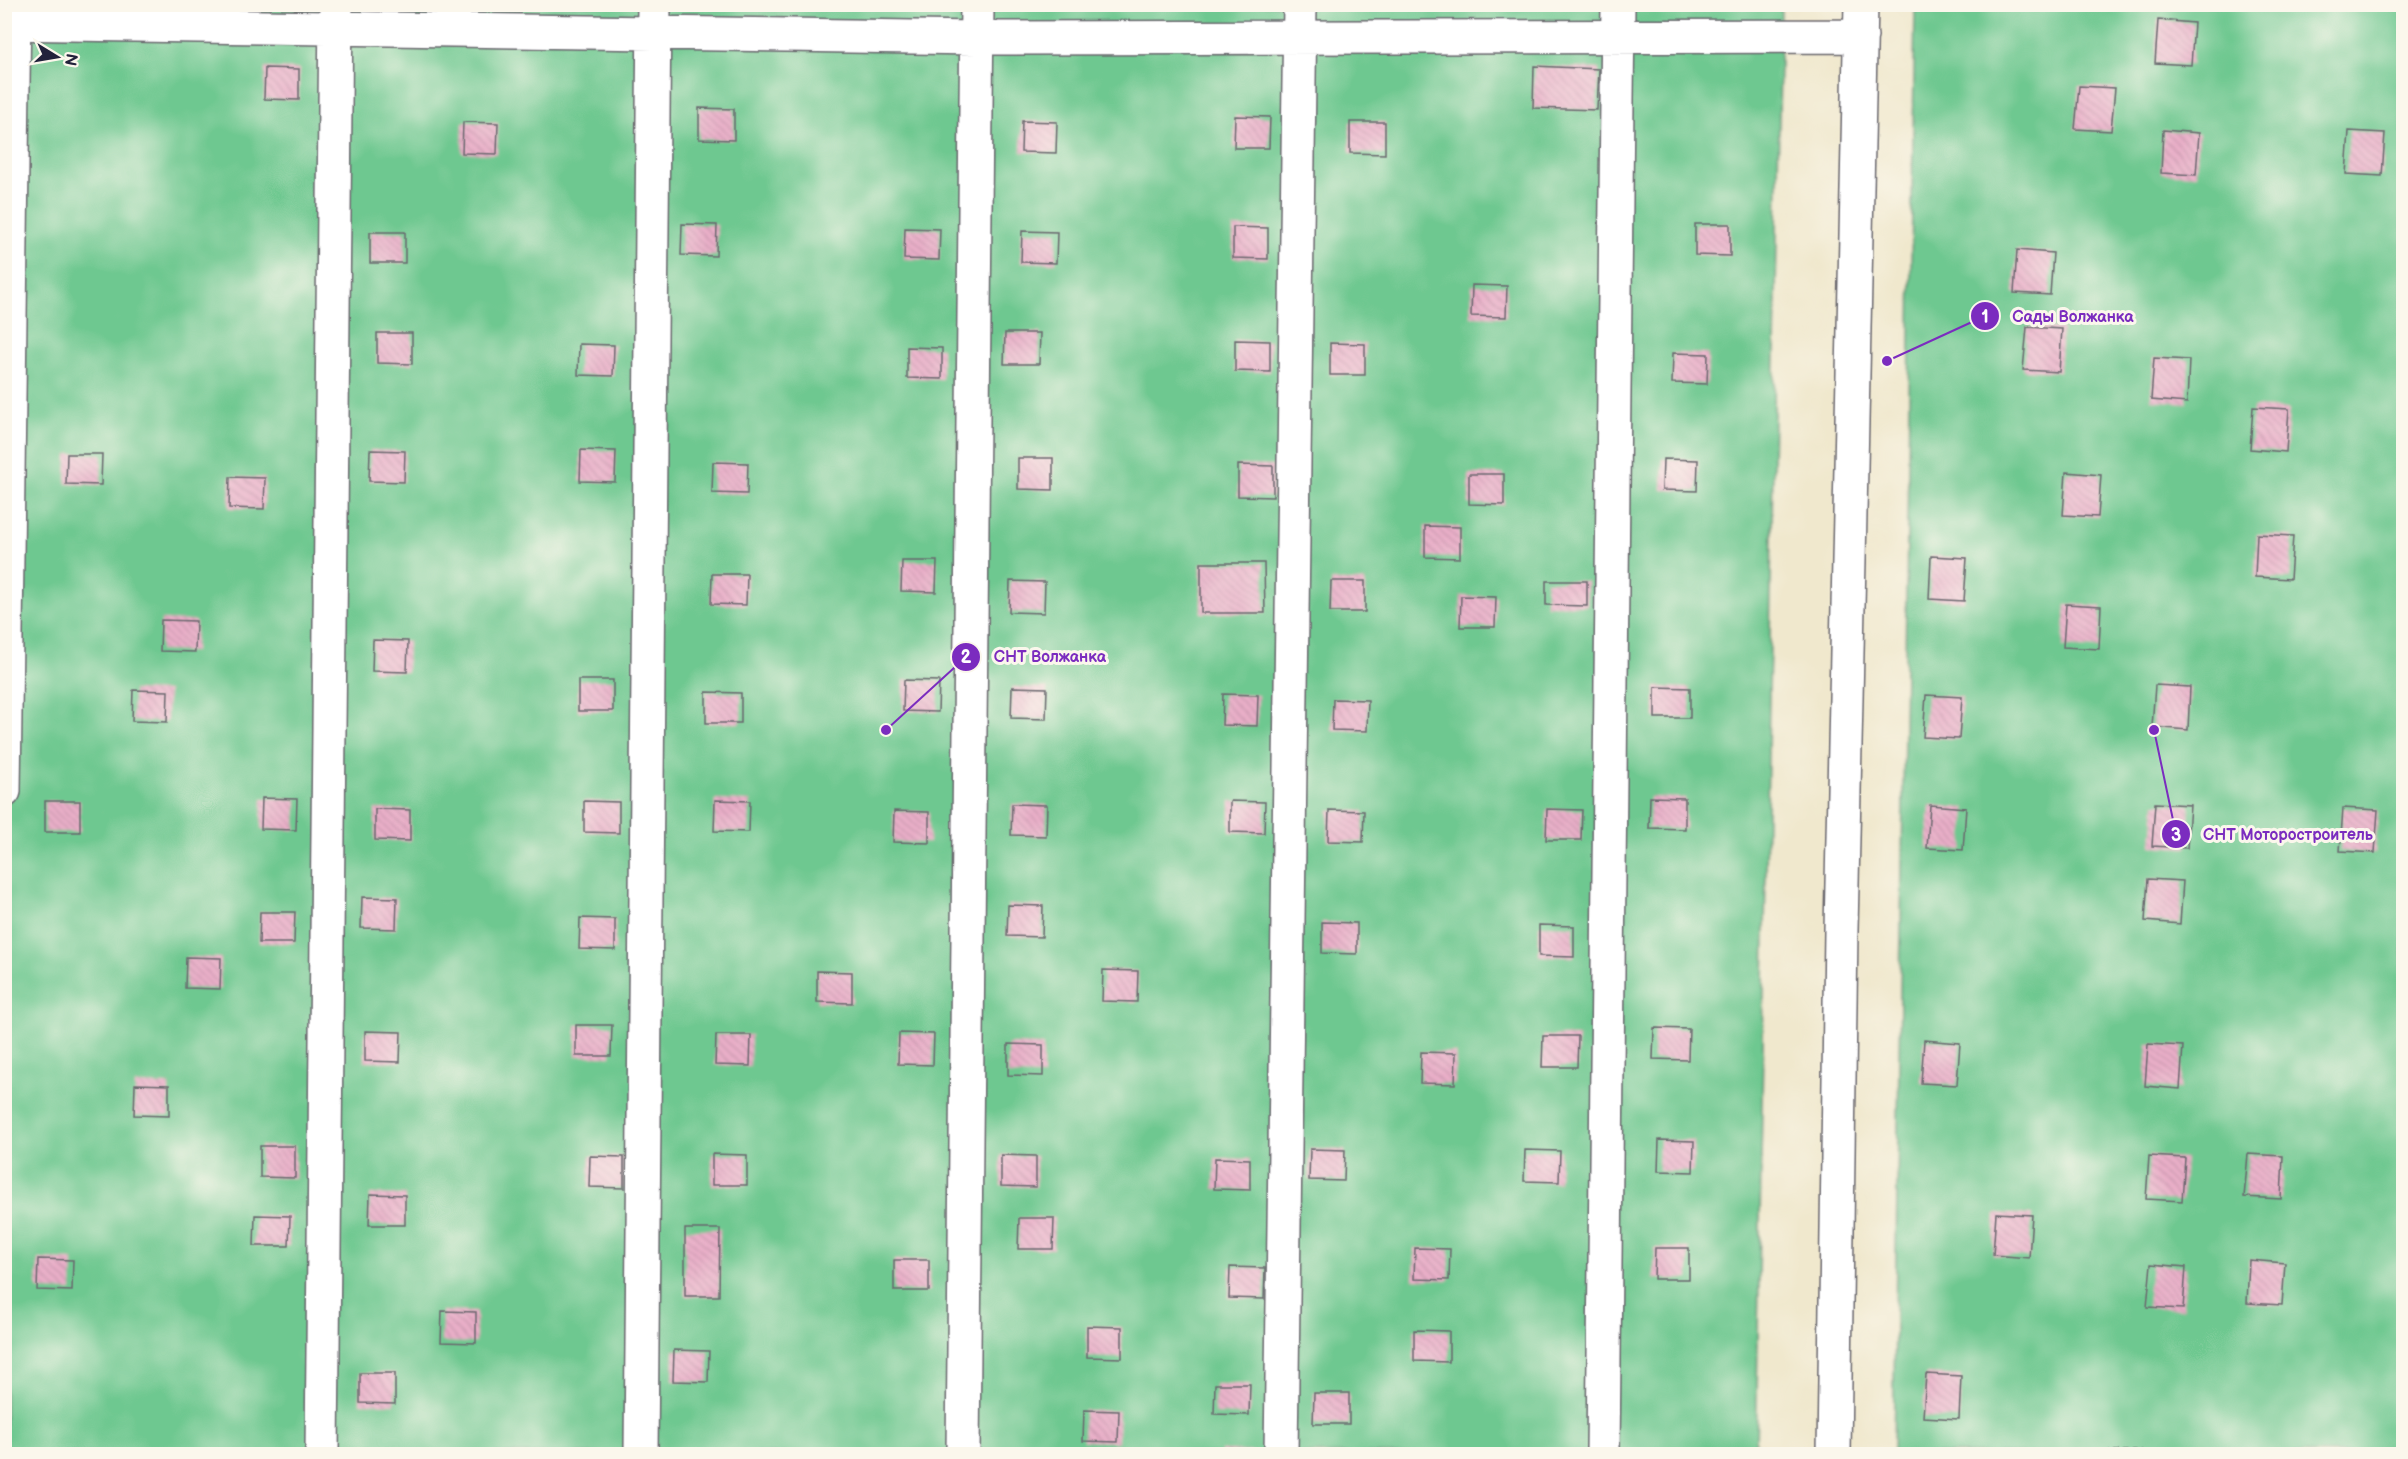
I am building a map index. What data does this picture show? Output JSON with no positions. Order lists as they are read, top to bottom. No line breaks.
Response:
{"places":["Сады Волжанка","СНТ Волжанка","СНТ Моторостроитель"],"north":"right"}
